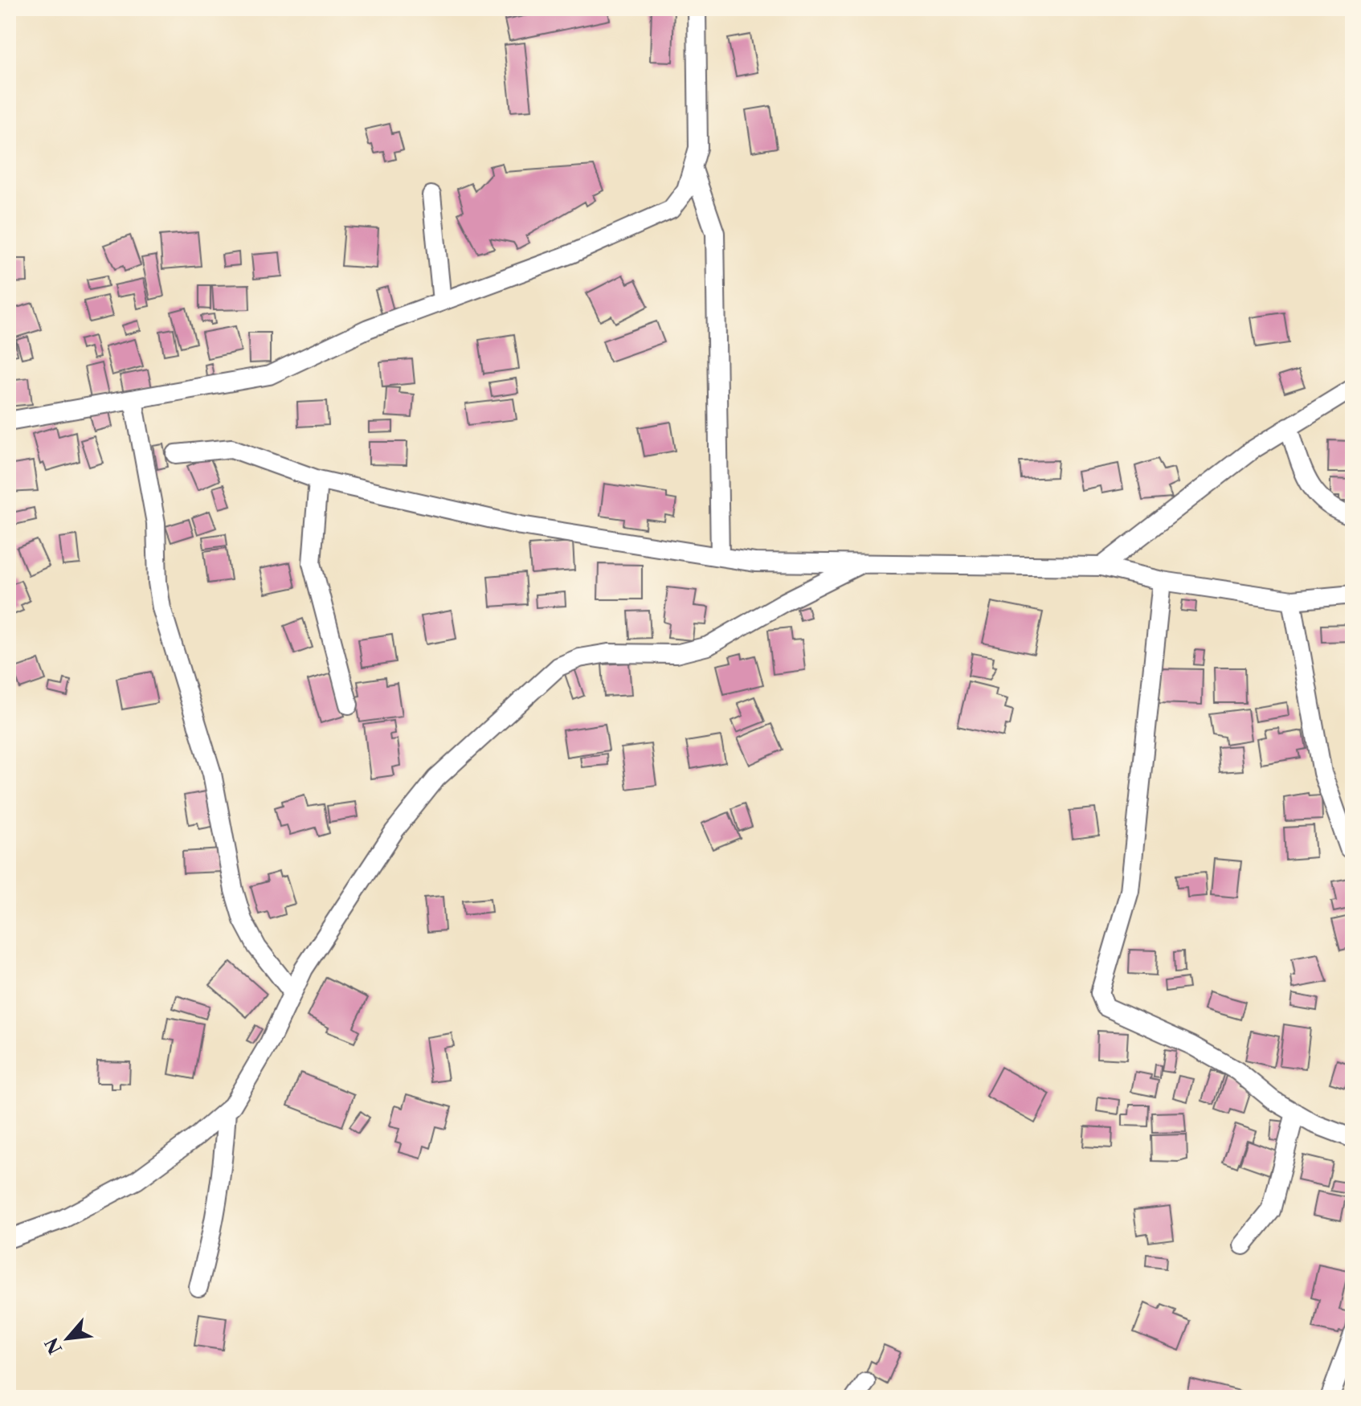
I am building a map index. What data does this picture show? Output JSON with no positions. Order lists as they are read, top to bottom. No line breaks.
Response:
{"north":"bottom left"}
